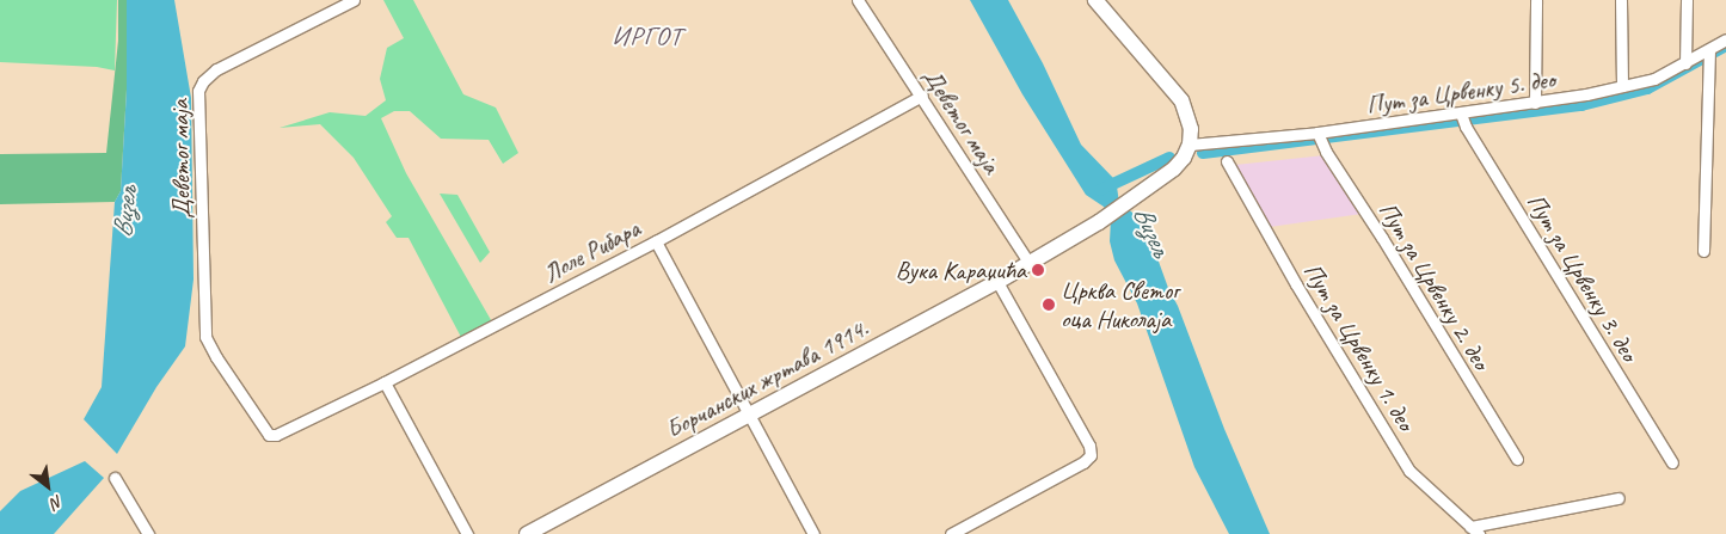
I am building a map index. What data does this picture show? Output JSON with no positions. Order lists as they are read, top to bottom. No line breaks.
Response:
{"streets":{"street":["Пут за Црвенку 5. део","Деветог маја","Лоле Рибара","Пут за Црвенку 3. део","Пут за Црвенку 2. део","Пут за Црвенку 1. део","Борчанских жртава 1914."]},"crossings":[["Пут за Црвенку 5. део","Пут за Црвенку 3. део"],["Пут за Црвенку 5. део","Пут за Црвенку 2. део"],["Пут за Црвенку 5. део","Борчанских жртава 1914."],["Деветог маја","Лоле Рибара"],["Деветог маја","Борчанских жртава 1914."]],"districts":["ИРГОТ"],"water":["Визељ"],"places":["Вука Караџића","Црква Светог оца Николаја"],"north":"bottom right"}
